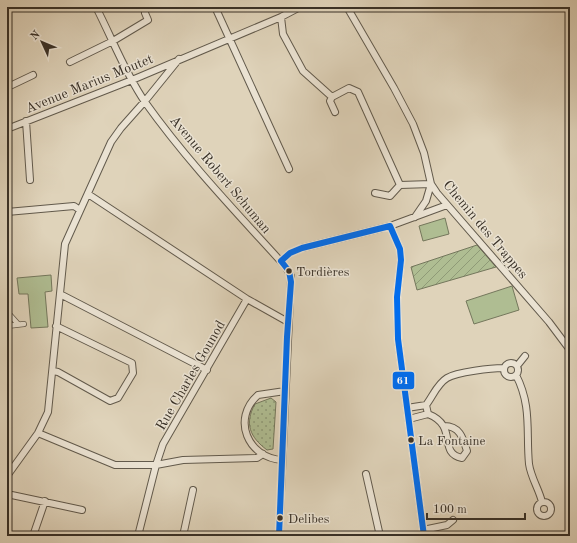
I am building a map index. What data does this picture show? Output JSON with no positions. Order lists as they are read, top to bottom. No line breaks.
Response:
{"streets":{"street":["Avenue Marius Moutet","Avenue Robert Schuman","Chemin des Trappes","Rue Charles Gounod"]},"crossings":[["Avenue Marius Moutet","Avenue Robert Schuman"]],"places":["Tordières","La Fontaine","Delibes"],"lines":["transit line 61"],"scale_bar":"100 m","north":"top left"}
